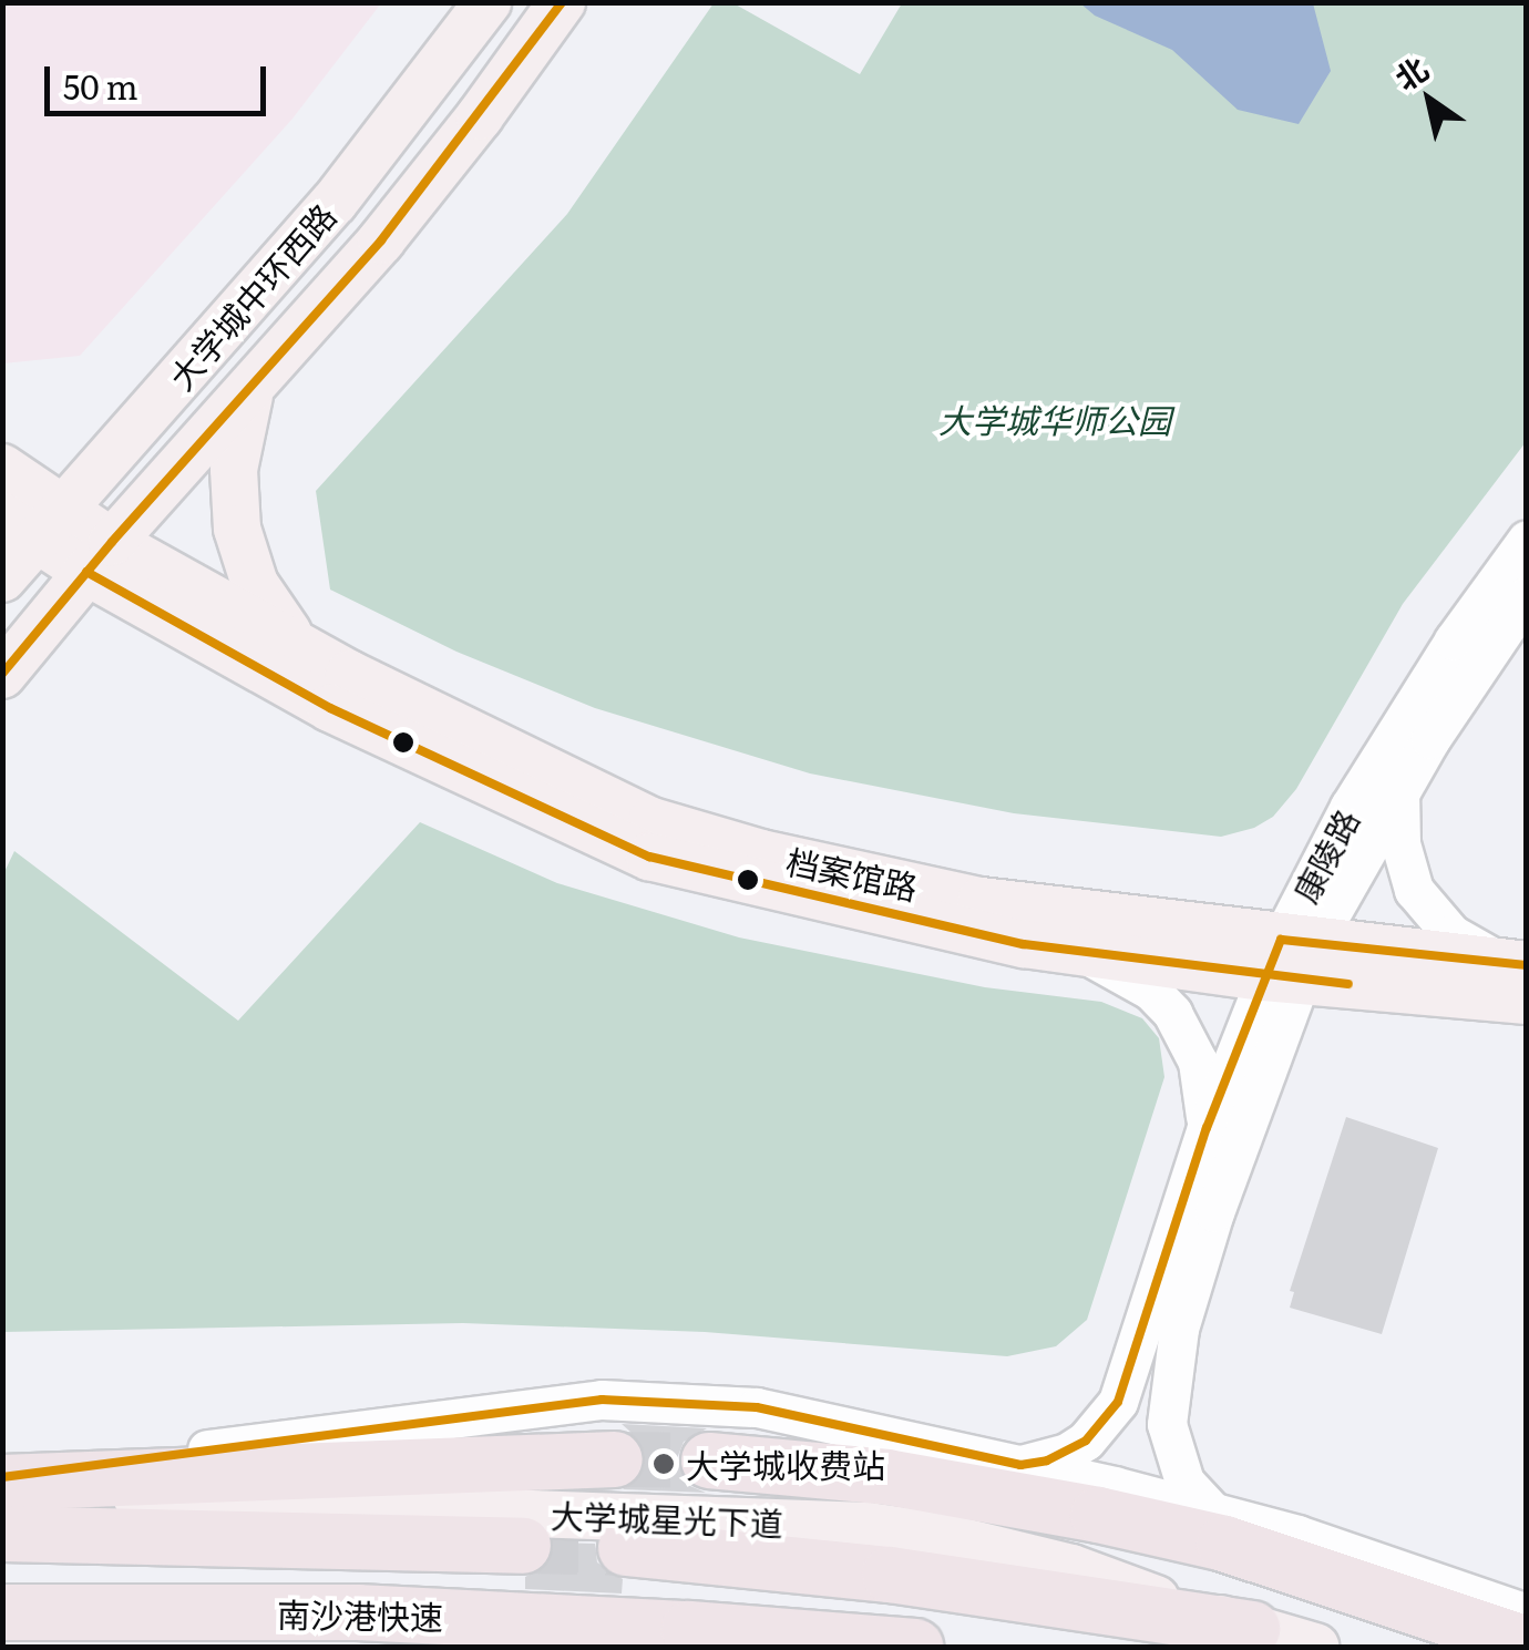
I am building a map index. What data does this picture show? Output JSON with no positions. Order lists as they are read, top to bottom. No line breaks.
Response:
{"streets":{"highway":["南沙港快速"],"main road":["大学城中环西路","档案馆路","大学城星光下道"],"street":["康陵路"]},"crossings":[["大学城中环西路","档案馆路"],["康陵路","档案馆路"]],"parks":["大学城华师公园"],"places":["大学城收费站"],"scale_bar":"50 m","north":"top left"}
